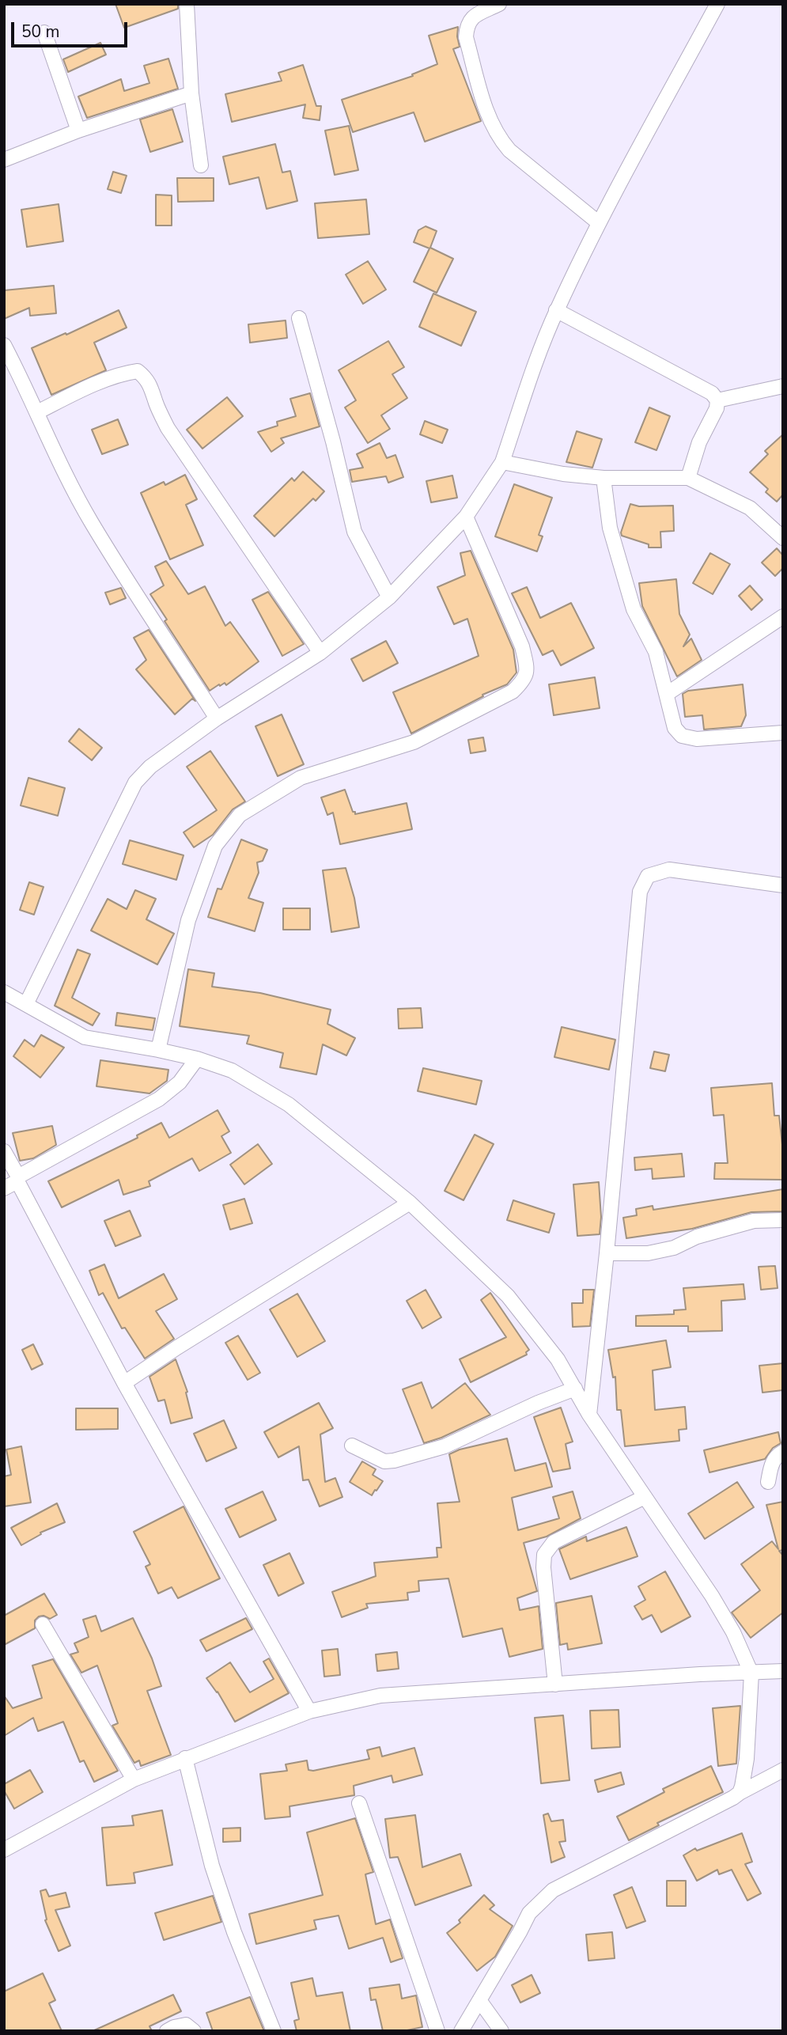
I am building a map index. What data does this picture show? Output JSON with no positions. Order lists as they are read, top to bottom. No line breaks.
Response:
{"scale_bar":"50 m"}
